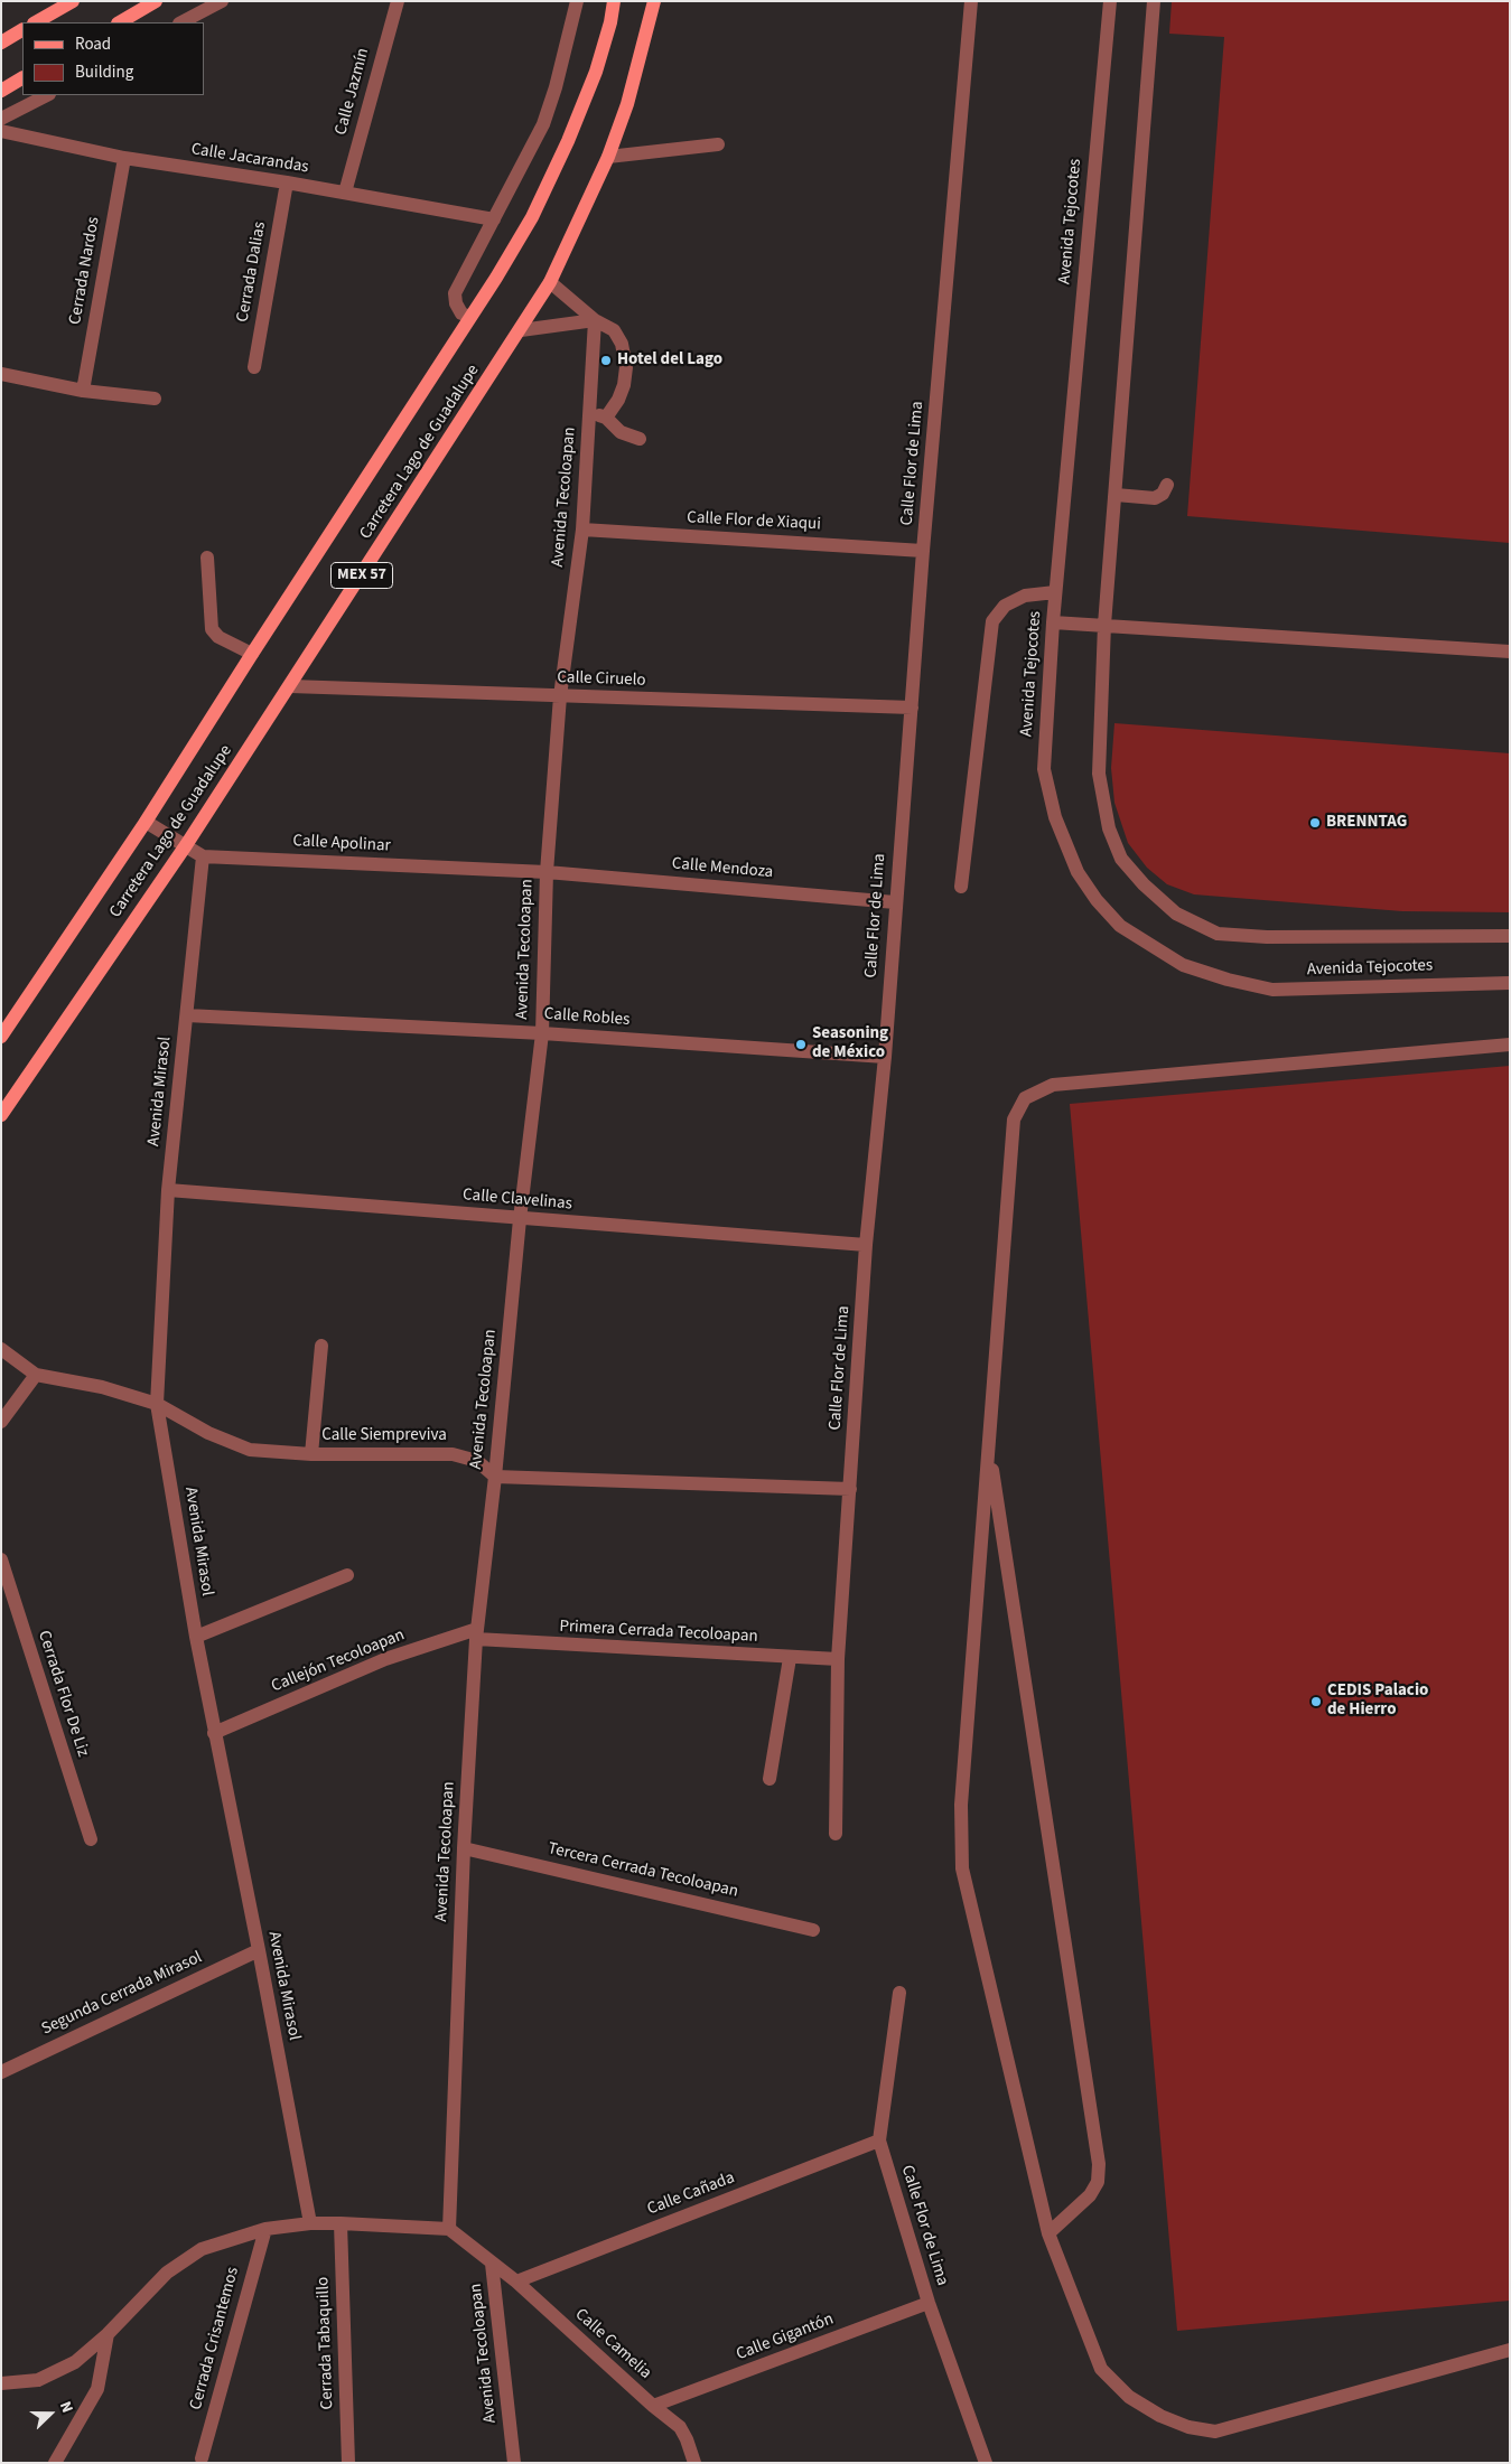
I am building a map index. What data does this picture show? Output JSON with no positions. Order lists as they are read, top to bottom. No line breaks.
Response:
{"streets":{"main road":["Carretera Lago de Guadalupe","MEX 57"],"street":["Calle Jazmín","Calle Jacarandas","Avenida Tejocotes","Cerrada Nardos","Cerrada Dalias","Calle Flor de Lima","Avenida Tecoloapan","Calle Flor de Xiaqui","Calle Ciruelo","Calle Apolinar","Calle Mendoza","Calle Robles","Avenida Mirasol","Calle Clavelinas","Calle Siempreviva","Primera Cerrada Tecoloapan","Callejón Tecoloapan","Cerrada Flor De Liz","Tercera Cerrada Tecoloapan","Segunda Cerrada Mirasol","Calle Cañada","Calle Gigantón","Cerrada Crisantemos","Cerrada Tabaquillo","Calle Camelia"]},"crossings":[["Calle Jazmín","Calle Jacarandas"],["Calle Jacarandas","Cerrada Nardos"],["Calle Jacarandas","Cerrada Dalias"],["Carretera Lago de Guadalupe","Calle Ciruelo"],["Carretera Lago de Guadalupe","Calle Apolinar"],["Calle Flor de Lima","Calle Flor de Xiaqui"],["Calle Flor de Lima","Calle Ciruelo"],["Calle Flor de Lima","Calle Mendoza"],["Calle Flor de Lima","Calle Robles"],["Calle Flor de Lima","Calle Clavelinas"],["Calle Flor de Lima","Primera Cerrada Tecoloapan"],["Calle Flor de Lima","Calle Cañada"],["Calle Flor de Lima","Calle Gigantón"],["Avenida Tecoloapan","Calle Flor de Xiaqui"],["Avenida Tecoloapan","Calle Ciruelo"],["Avenida Tecoloapan","Calle Apolinar"],["Avenida Tecoloapan","Calle Mendoza"],["Avenida Tecoloapan","Calle Robles"],["Avenida Tecoloapan","Calle Clavelinas"],["Avenida Tecoloapan","Calle Siempreviva"],["Avenida Tecoloapan","Primera Cerrada Tecoloapan"],["Avenida Tecoloapan","Callejón Tecoloapan"],["Avenida Tecoloapan","Tercera Cerrada Tecoloapan"],["Avenida Tecoloapan","Calle Camelia"],["Calle Apolinar","Calle Mendoza"],["Calle Apolinar","Avenida Mirasol"],["Calle Robles","Avenida Mirasol"],["Avenida Mirasol","Calle Clavelinas"],["Avenida Mirasol","Calle Siempreviva"],["Avenida Mirasol","Callejón Tecoloapan"],["Avenida Mirasol","Segunda Cerrada Mirasol"],["Primera Cerrada Tecoloapan","Callejón Tecoloapan"],["Calle Cañada","Calle Camelia"],["Calle Gigantón","Calle Camelia"]],"places":["Hotel del Lago","BRENNTAG","Seasoning de México","CEDIS Palacio de Hierro"],"legend":["Road","Building"],"north":"right"}
